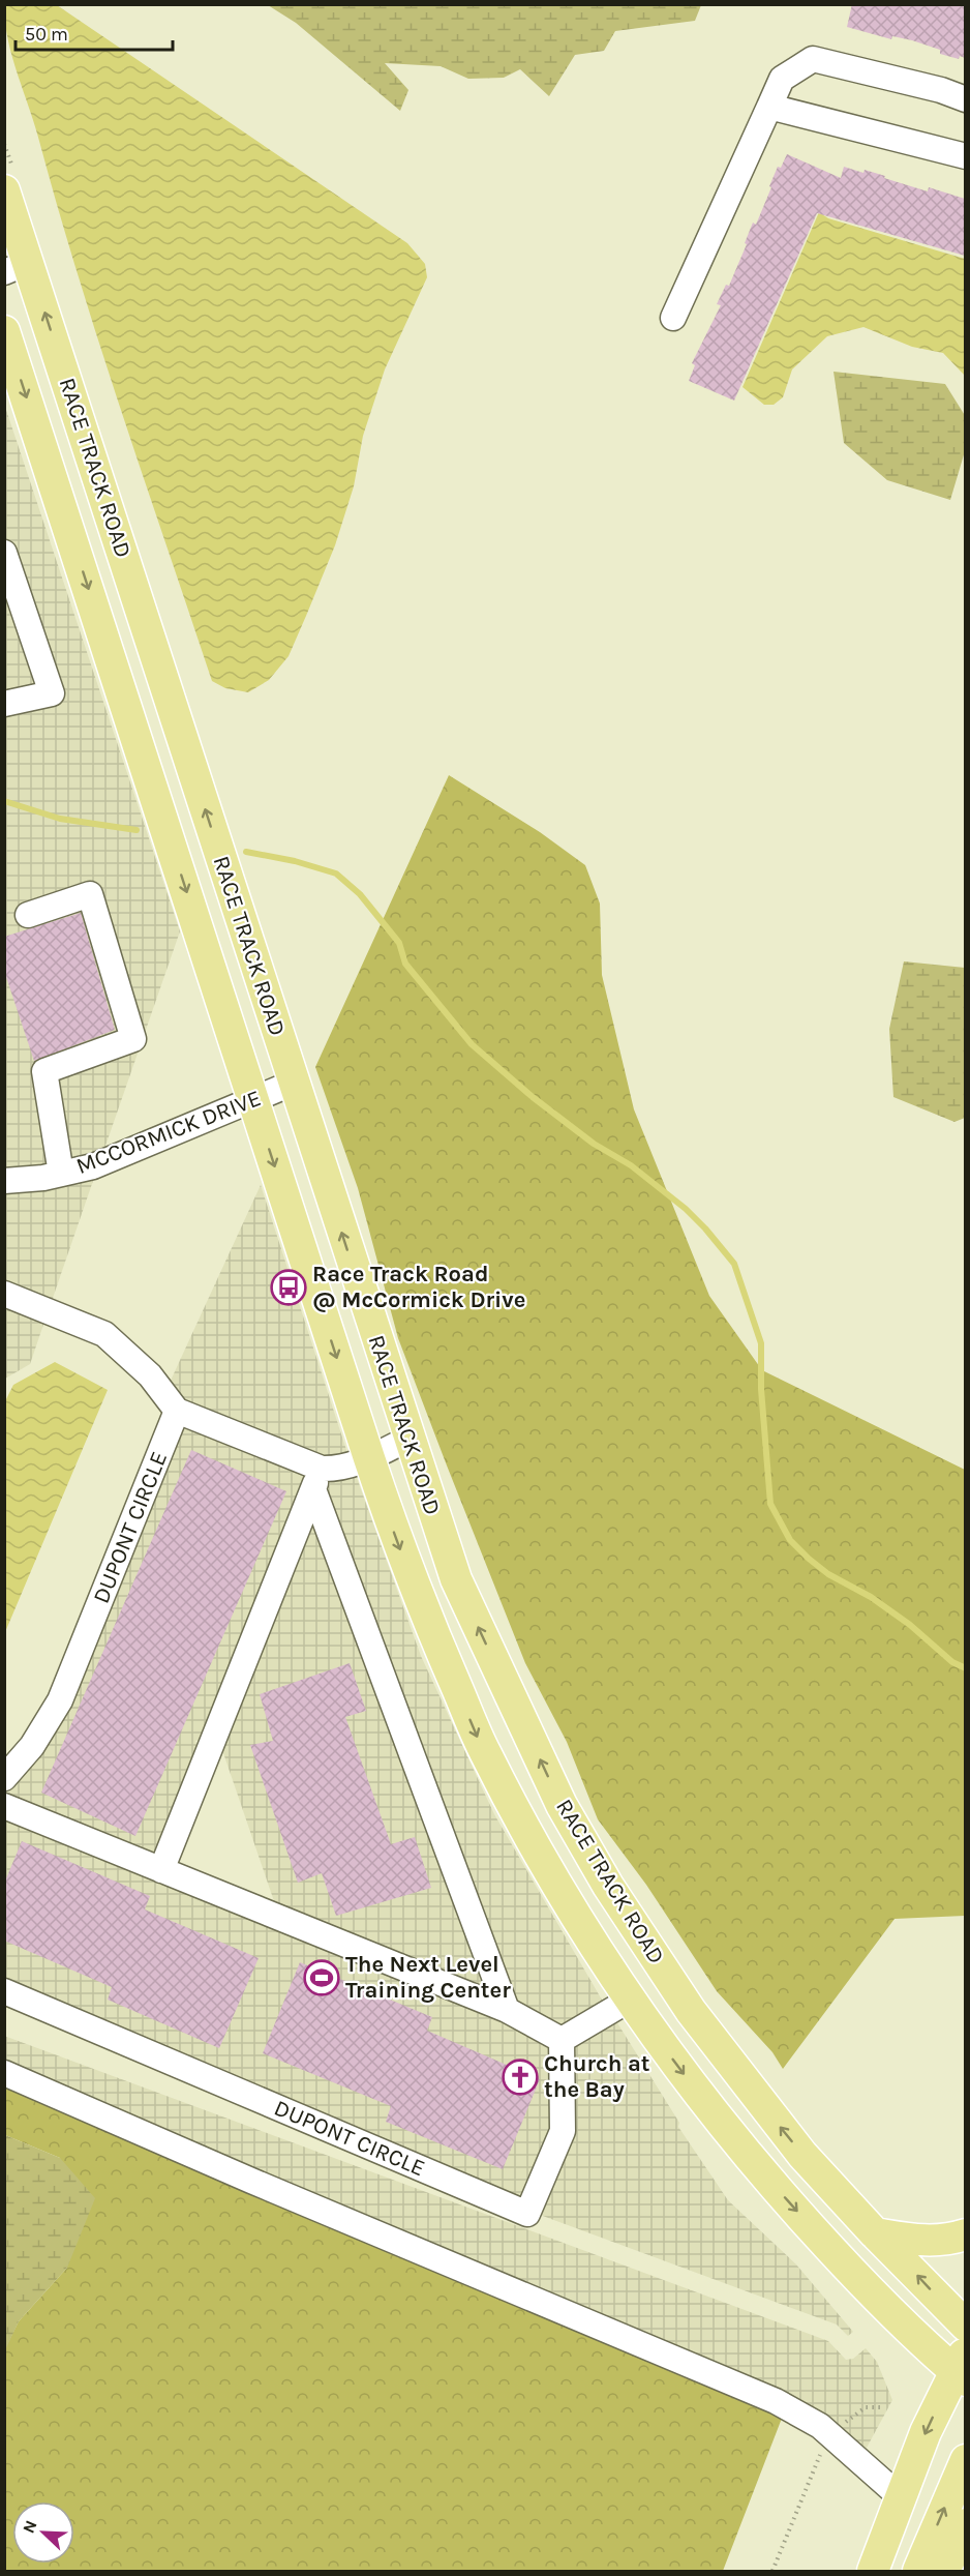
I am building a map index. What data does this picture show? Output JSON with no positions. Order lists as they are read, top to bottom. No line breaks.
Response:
{"streets":{"main road":["RACE TRACK ROAD"],"street":["MCCORMICK DRIVE","DUPONT CIRCLE"]},"crossings":[["RACE TRACK ROAD","MCCORMICK DRIVE"]],"places":{"bus stop":["Race Track Road @ McCormick Drive"],"sports":["The Next Level Training Center"],"church":["Church at the Bay"]},"scale_bar":"50 m","north":"top left"}
